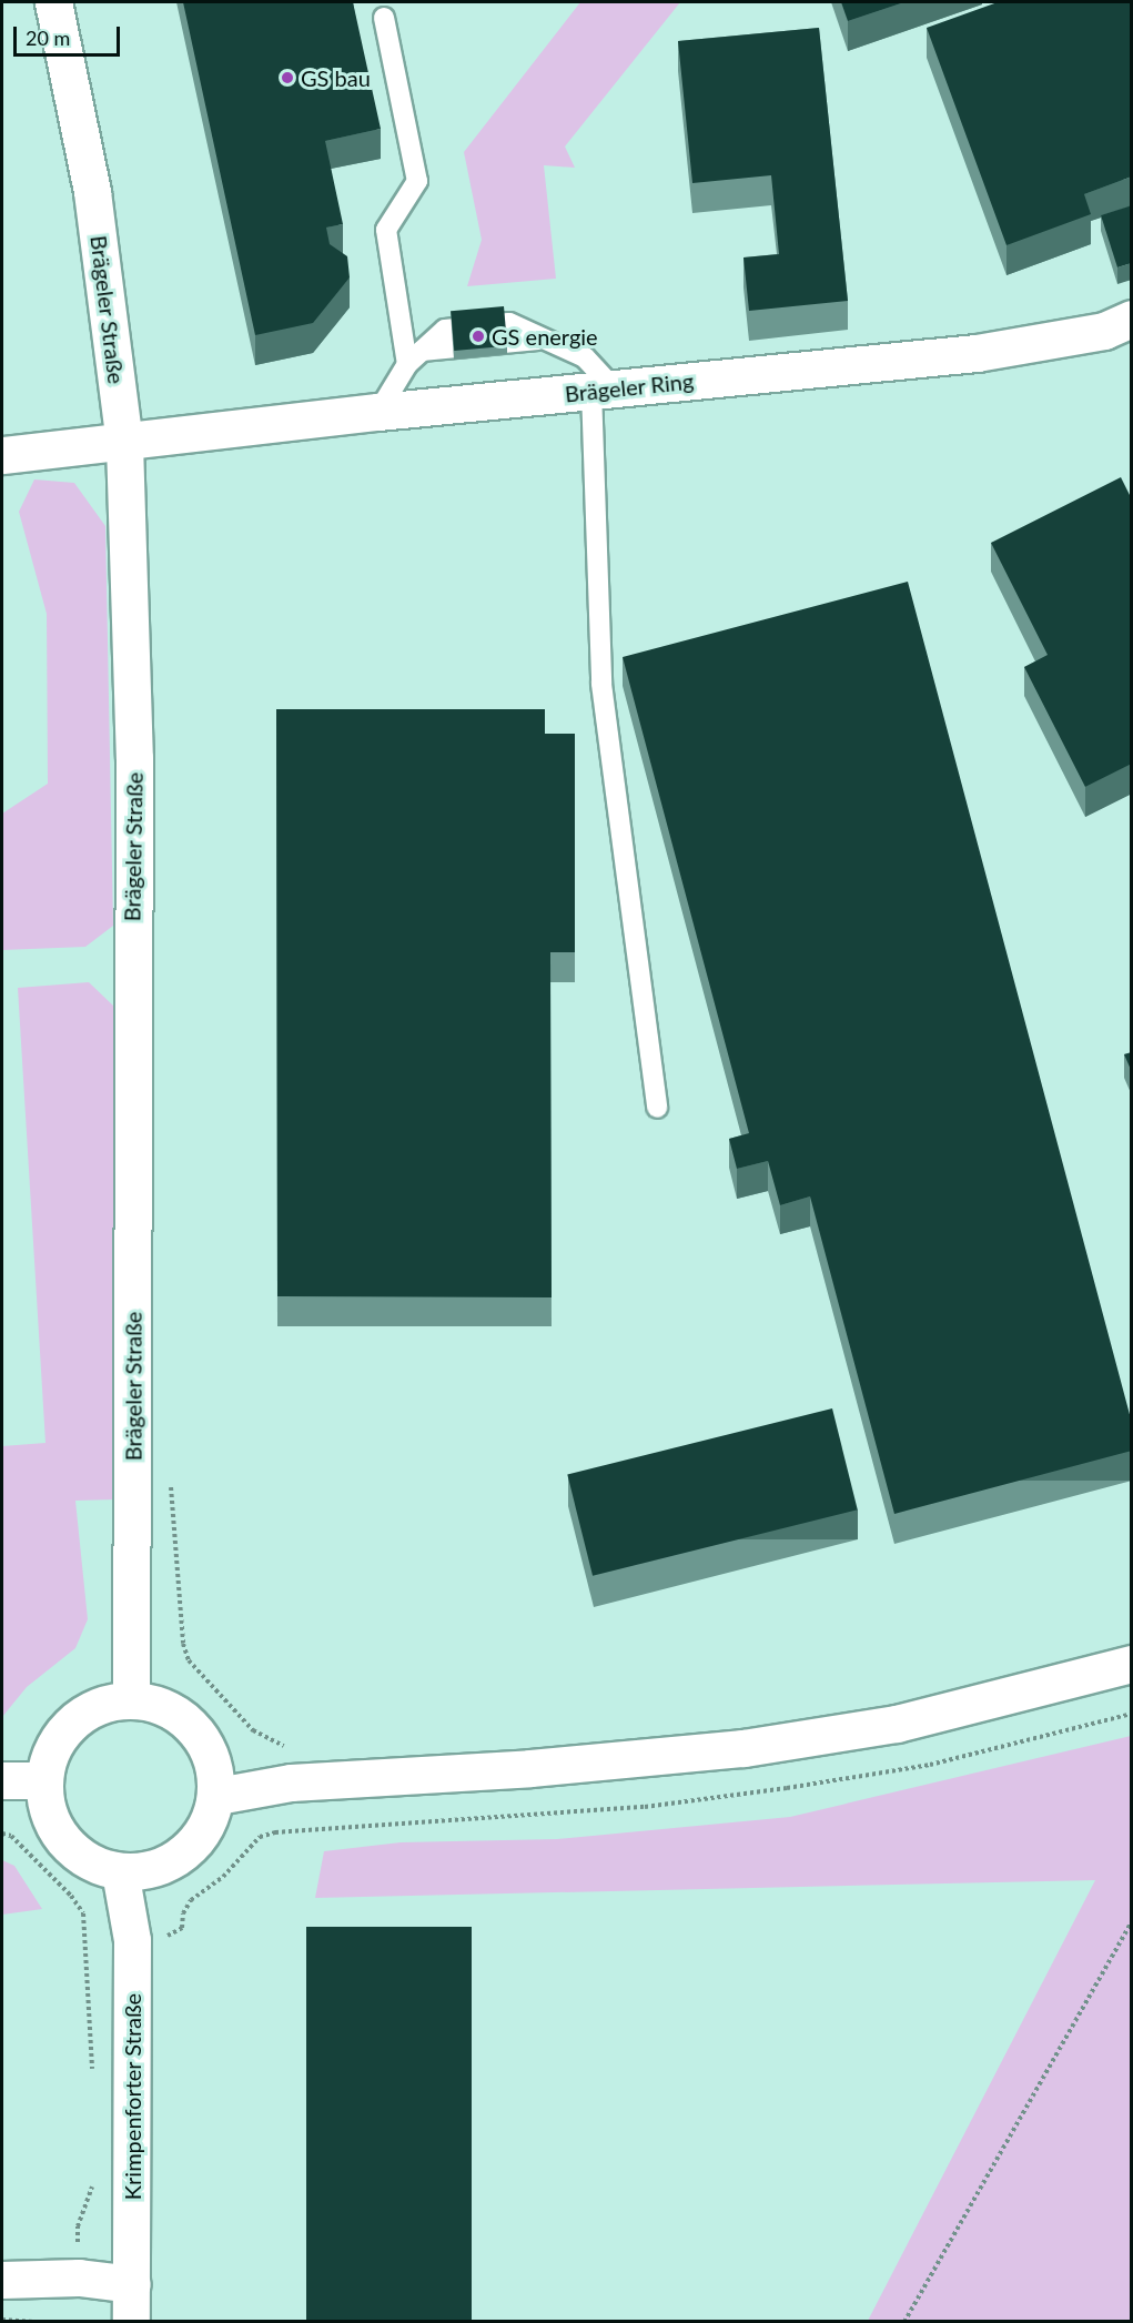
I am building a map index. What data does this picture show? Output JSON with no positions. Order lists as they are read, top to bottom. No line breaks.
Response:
{"streets":{"street":["Brägeler Straße","Brägeler Ring","Krimpenforter Straße"]},"crossings":[["Brägeler Straße","Brägeler Ring"],["Brägeler Straße","Krimpenforter Straße"]],"places":["GS bau","GS energie"],"scale_bar":"20 m"}
